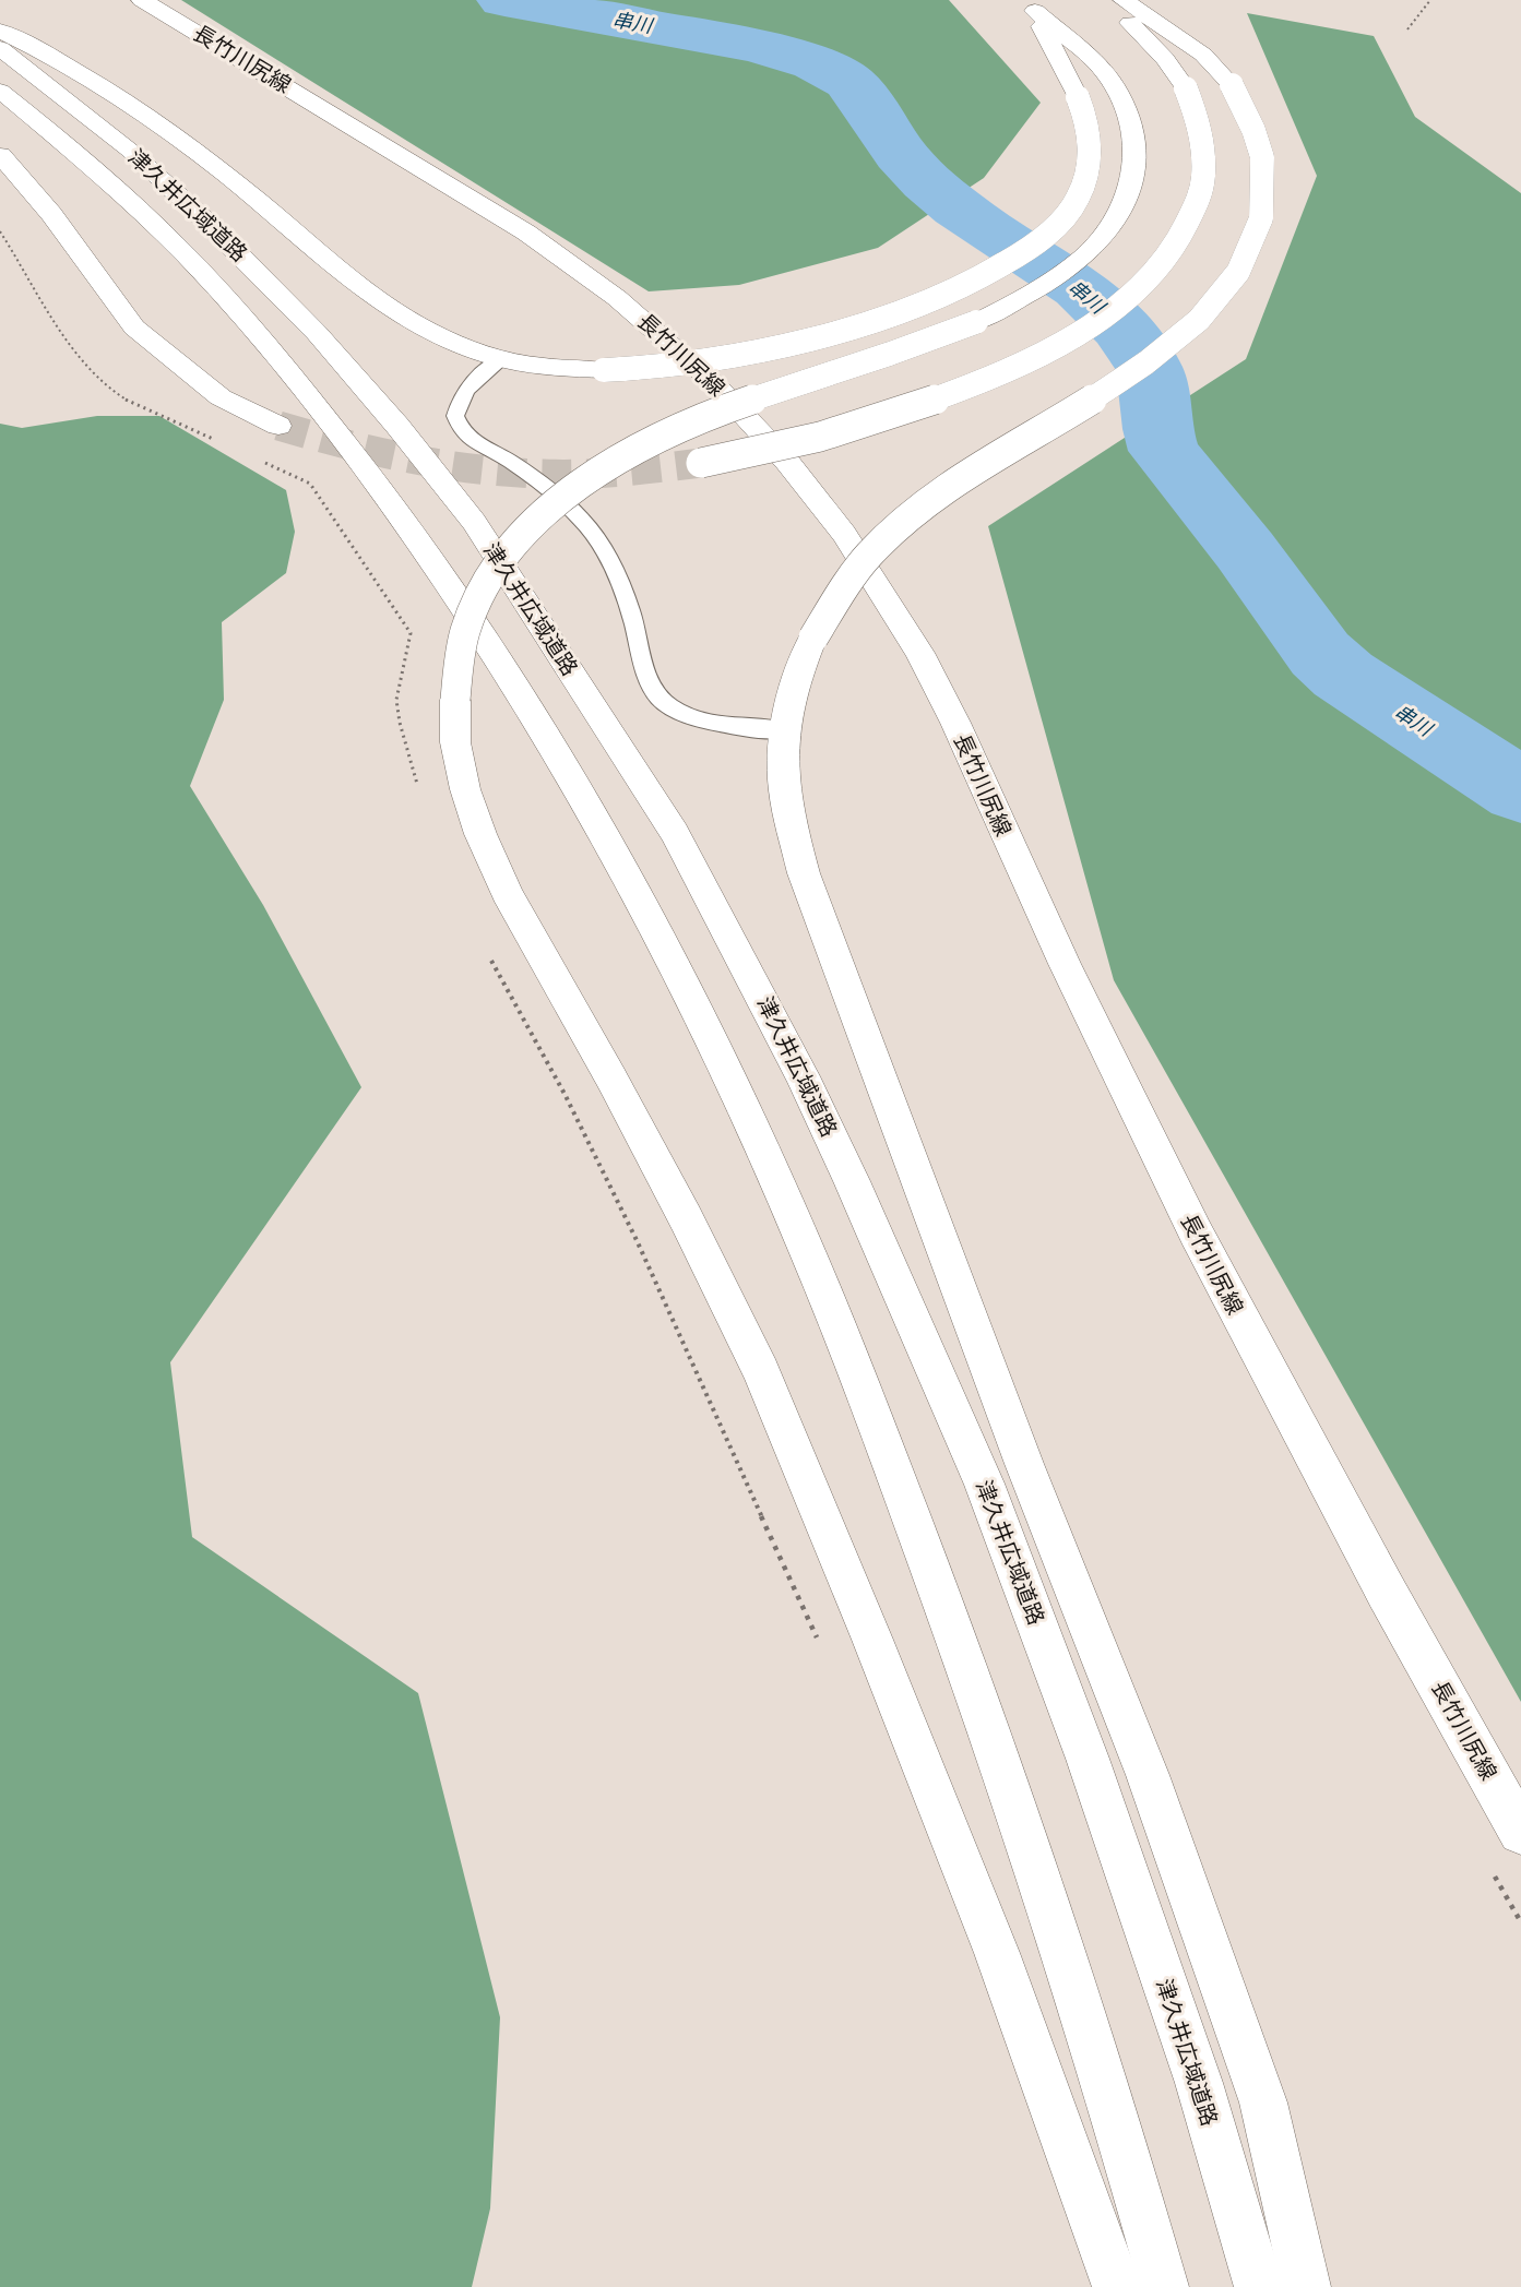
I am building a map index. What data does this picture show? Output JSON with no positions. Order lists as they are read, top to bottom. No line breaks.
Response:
{"streets":{"main road":["長竹川尻線","津久井広域道路"]},"water":["串川"]}
